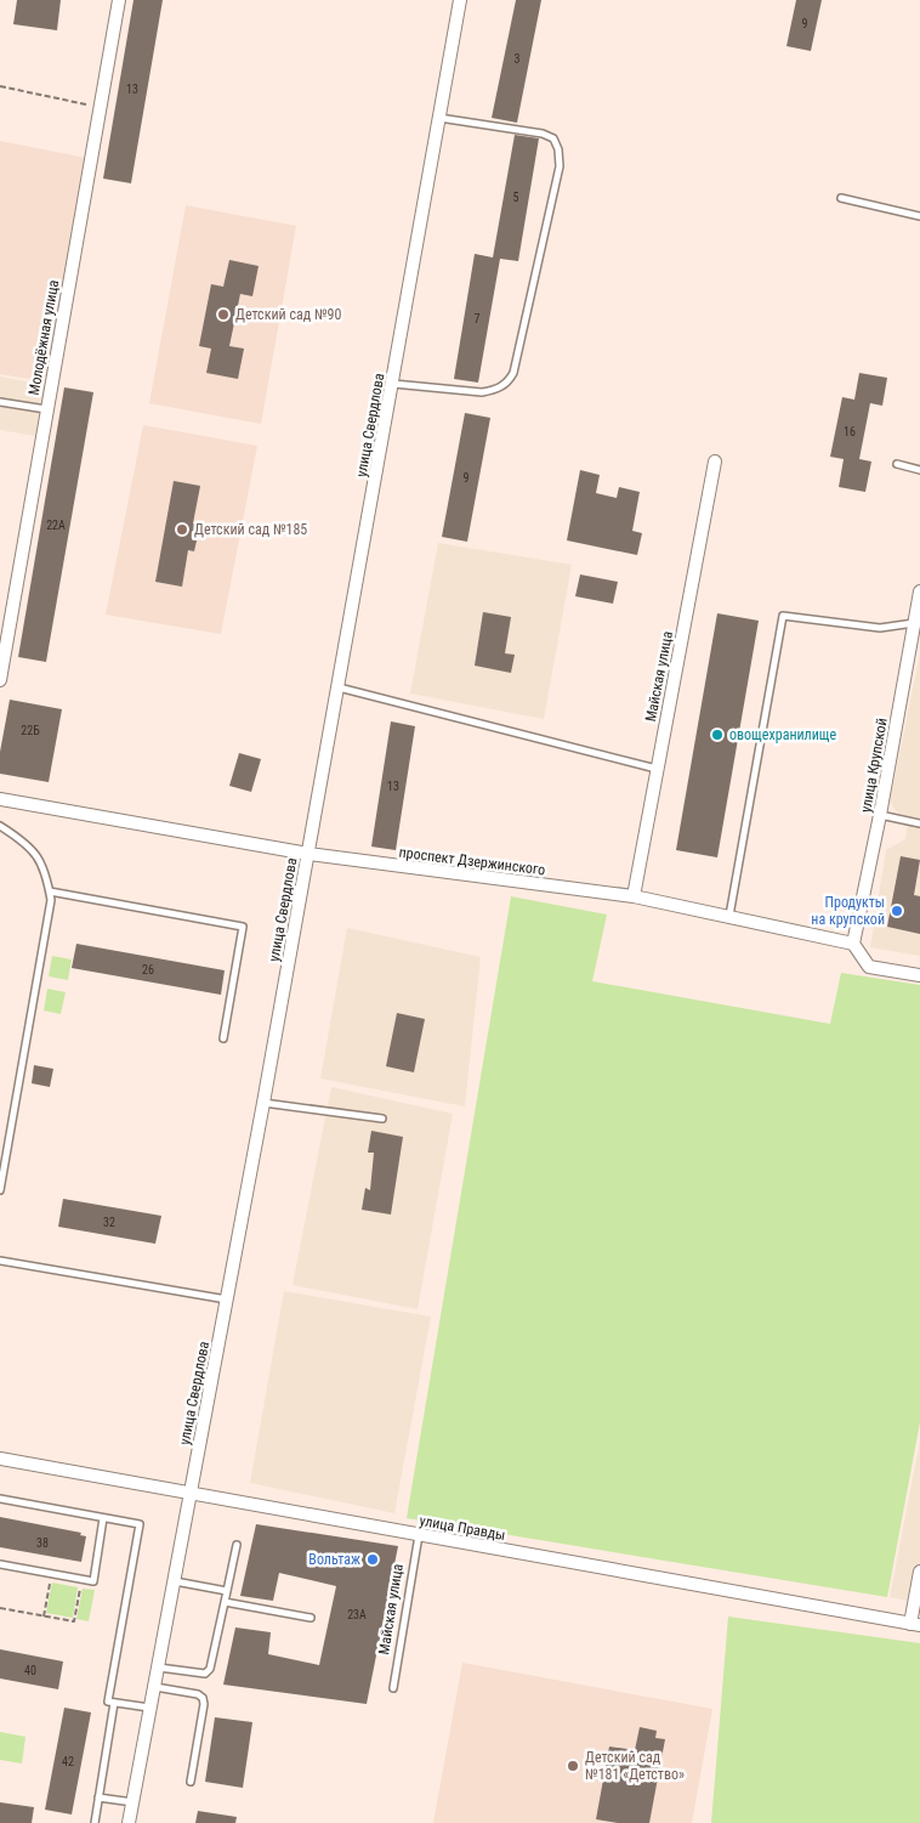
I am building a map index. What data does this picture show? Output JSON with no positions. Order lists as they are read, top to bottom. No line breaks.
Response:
{"streets":{"street":["Молодёжная улица","улица Свердлова","Майская улица","улица Крупской","проспект Дзержинского","улица Правды"]},"crossings":[["улица Свердлова","проспект Дзержинского"],["улица Свердлова","улица Правды"],["Майская улица","проспект Дзержинского"],["Майская улица","улица Правды"],["улица Крупской","проспект Дзержинского"]],"places":["Детский сад №90","Детский сад №185","овощехранилище","Продукты на крупской","Вольтаж","Детский сад №181 «Детство»"],"house_numbers":["9","3","13","5","7","16","9","22А","22Б","13","26","32","38","23А","40","42"]}
